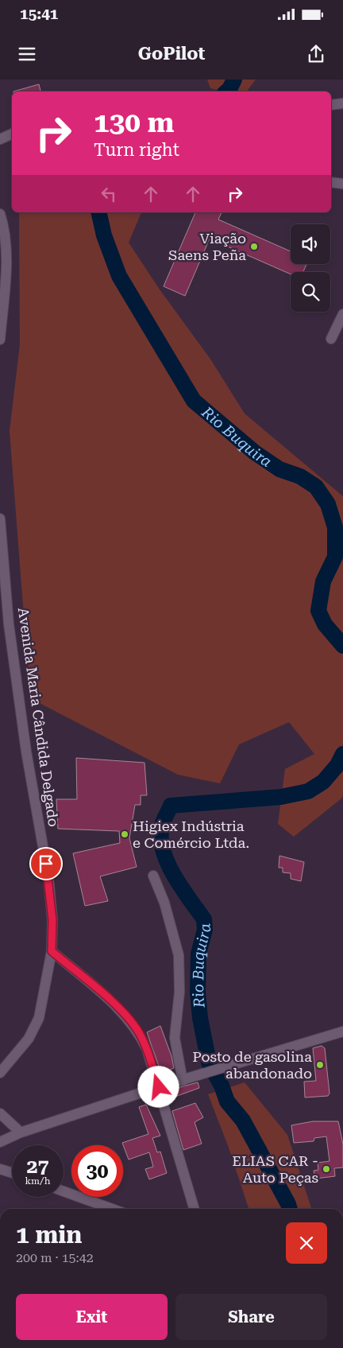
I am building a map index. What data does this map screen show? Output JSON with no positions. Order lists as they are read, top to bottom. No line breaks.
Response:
{"streets":{"street":["Avenida Maria Cândida Delgado"]},"water":["Rio Buquira"],"places":["Viação Saens Peña","Higiex Indústria e Comércio Ltda.","Posto de gasolina abandonado","ELIAS CAR - Auto Peças"],"page":{"status":"15:41","header":"GoPilot","turn":["130 m","Turn right"],"speed":"27 km/h","limit":"30","heading":["1 min","200 m · 15:42"],"buttons":["Exit","Share"]}}
